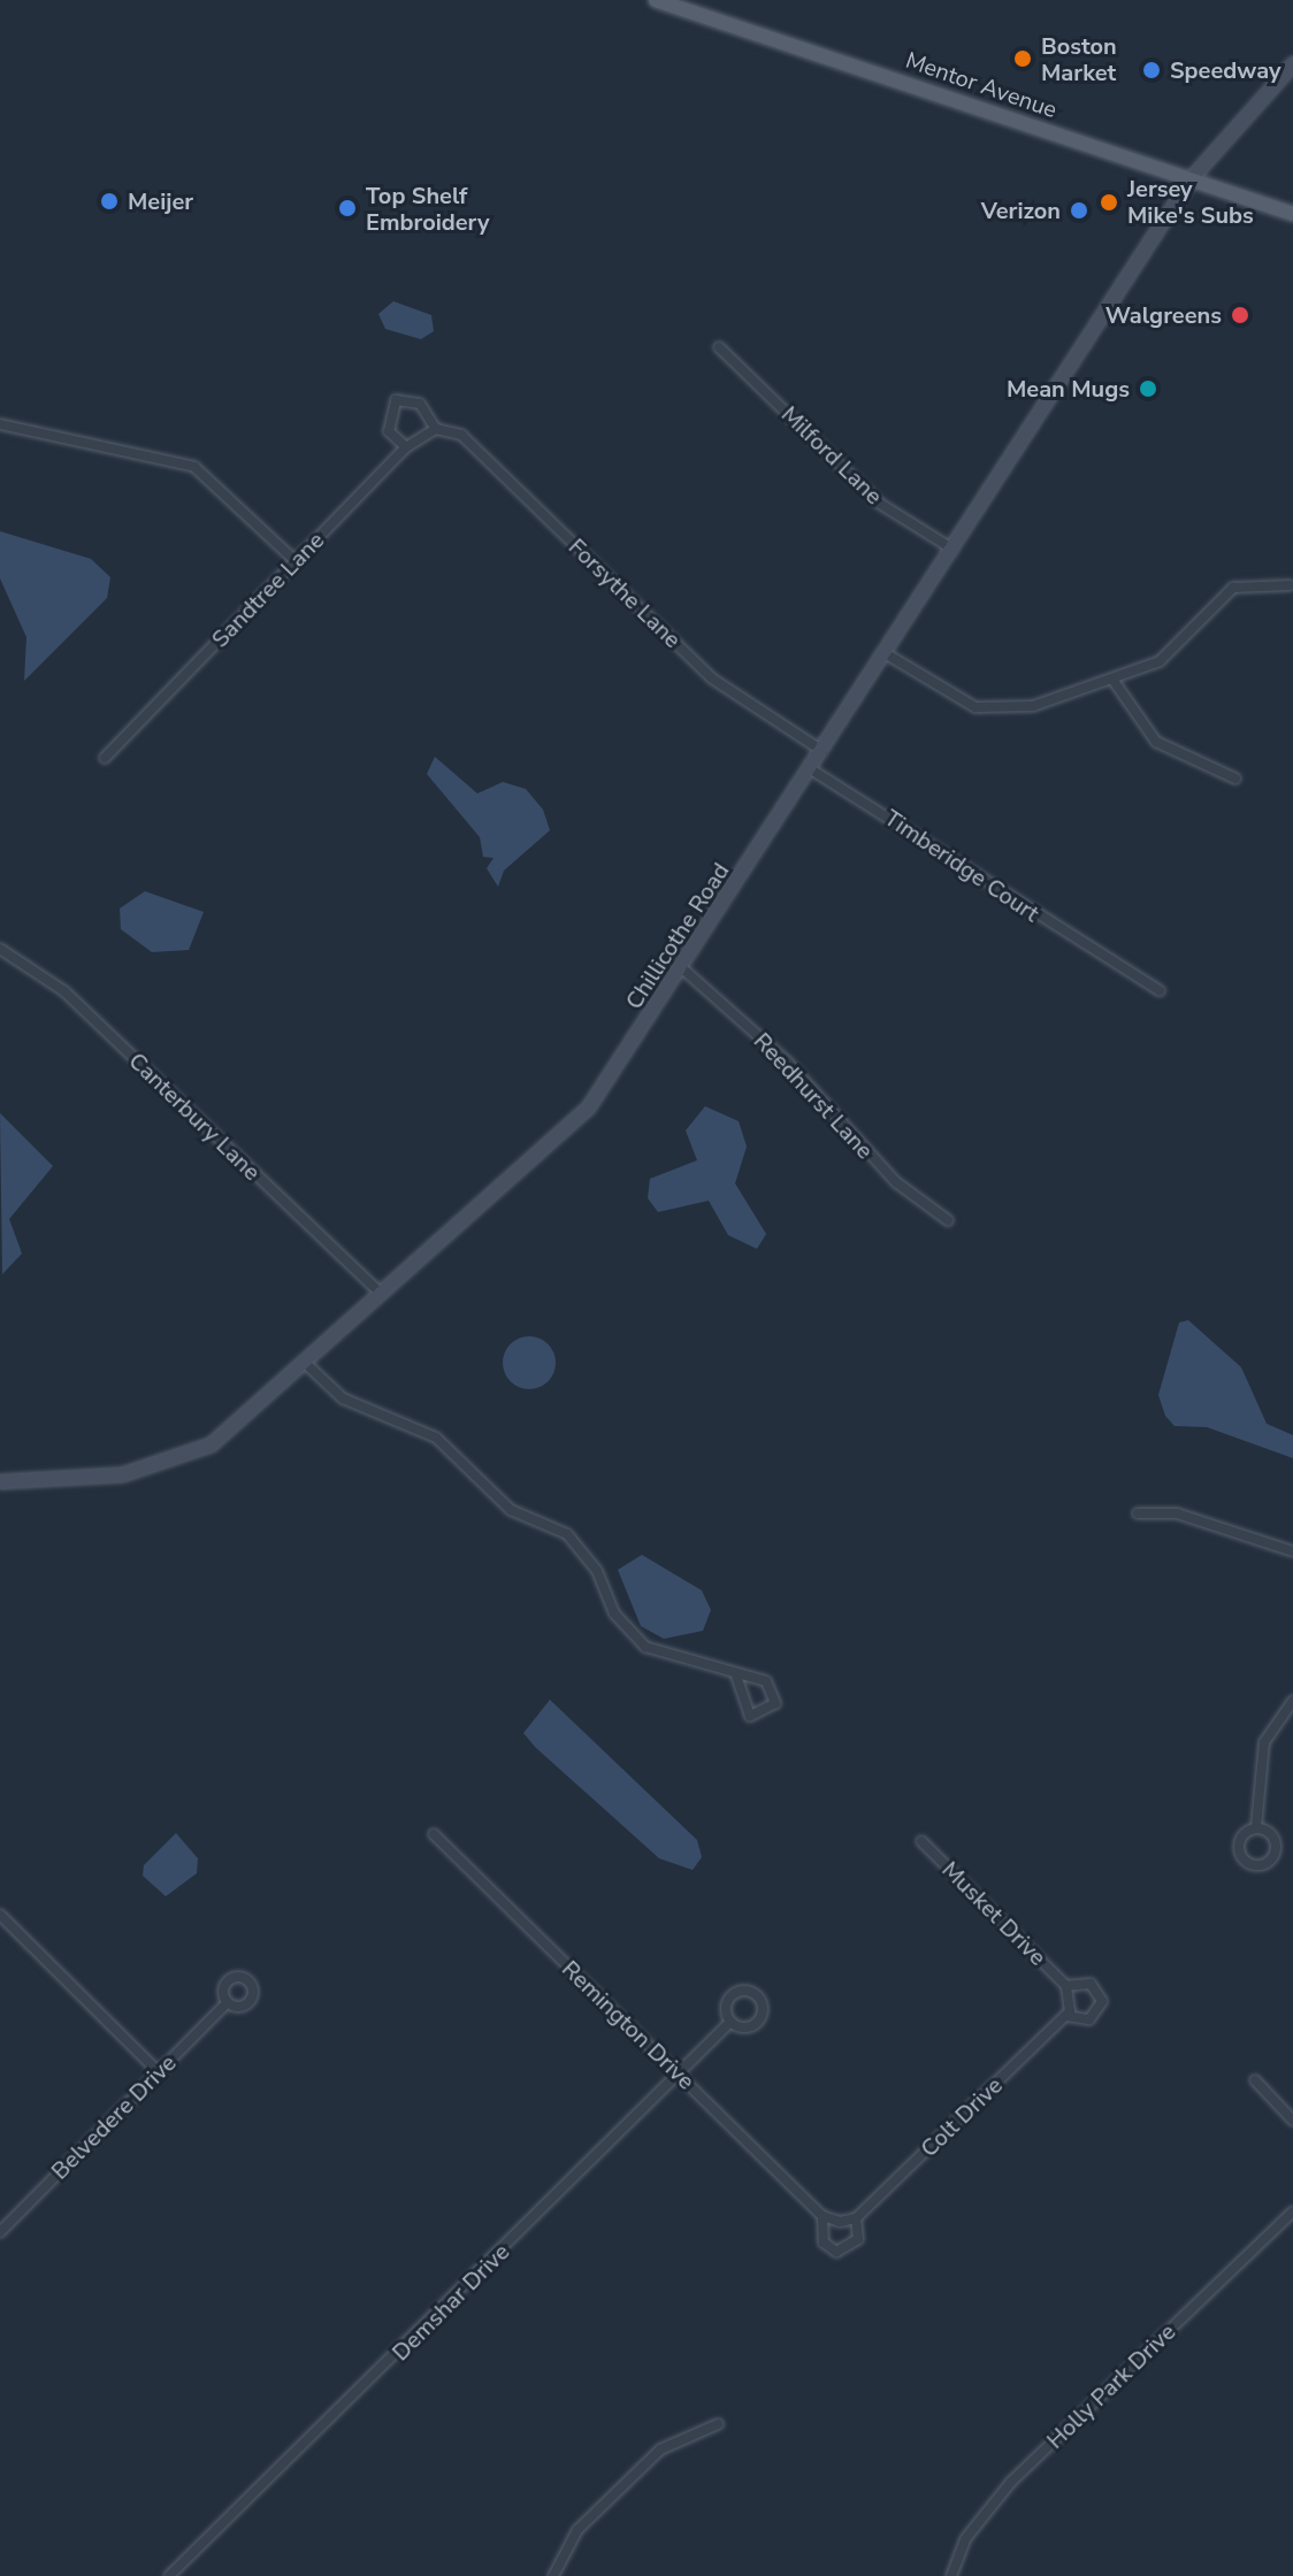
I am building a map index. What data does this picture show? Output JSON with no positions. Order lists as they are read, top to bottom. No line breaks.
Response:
{"streets":{"main road":["Mentor Avenue"],"street":["Milford Lane","Sandtree Lane","Forsythe Lane","Timberidge Court","Chillicothe Road","Reedhurst Lane","Canterbury Lane","Musket Drive","Remington Drive","Belvedere Drive","Colt Drive","Demshar Drive","Holly Park Drive"]},"crossings":[["Mentor Avenue","Chillicothe Road"],["Milford Lane","Chillicothe Road"],["Sandtree Lane","Forsythe Lane"],["Forsythe Lane","Chillicothe Road"],["Timberidge Court","Chillicothe Road"],["Chillicothe Road","Reedhurst Lane"],["Chillicothe Road","Canterbury Lane"],["Musket Drive","Colt Drive"],["Remington Drive","Colt Drive"],["Remington Drive","Demshar Drive"]],"places":["Boston Market","Speedway","Meijer","Jersey Mike's Subs","Top Shelf Embroidery","Verizon","Walgreens","Mean Mugs"]}
